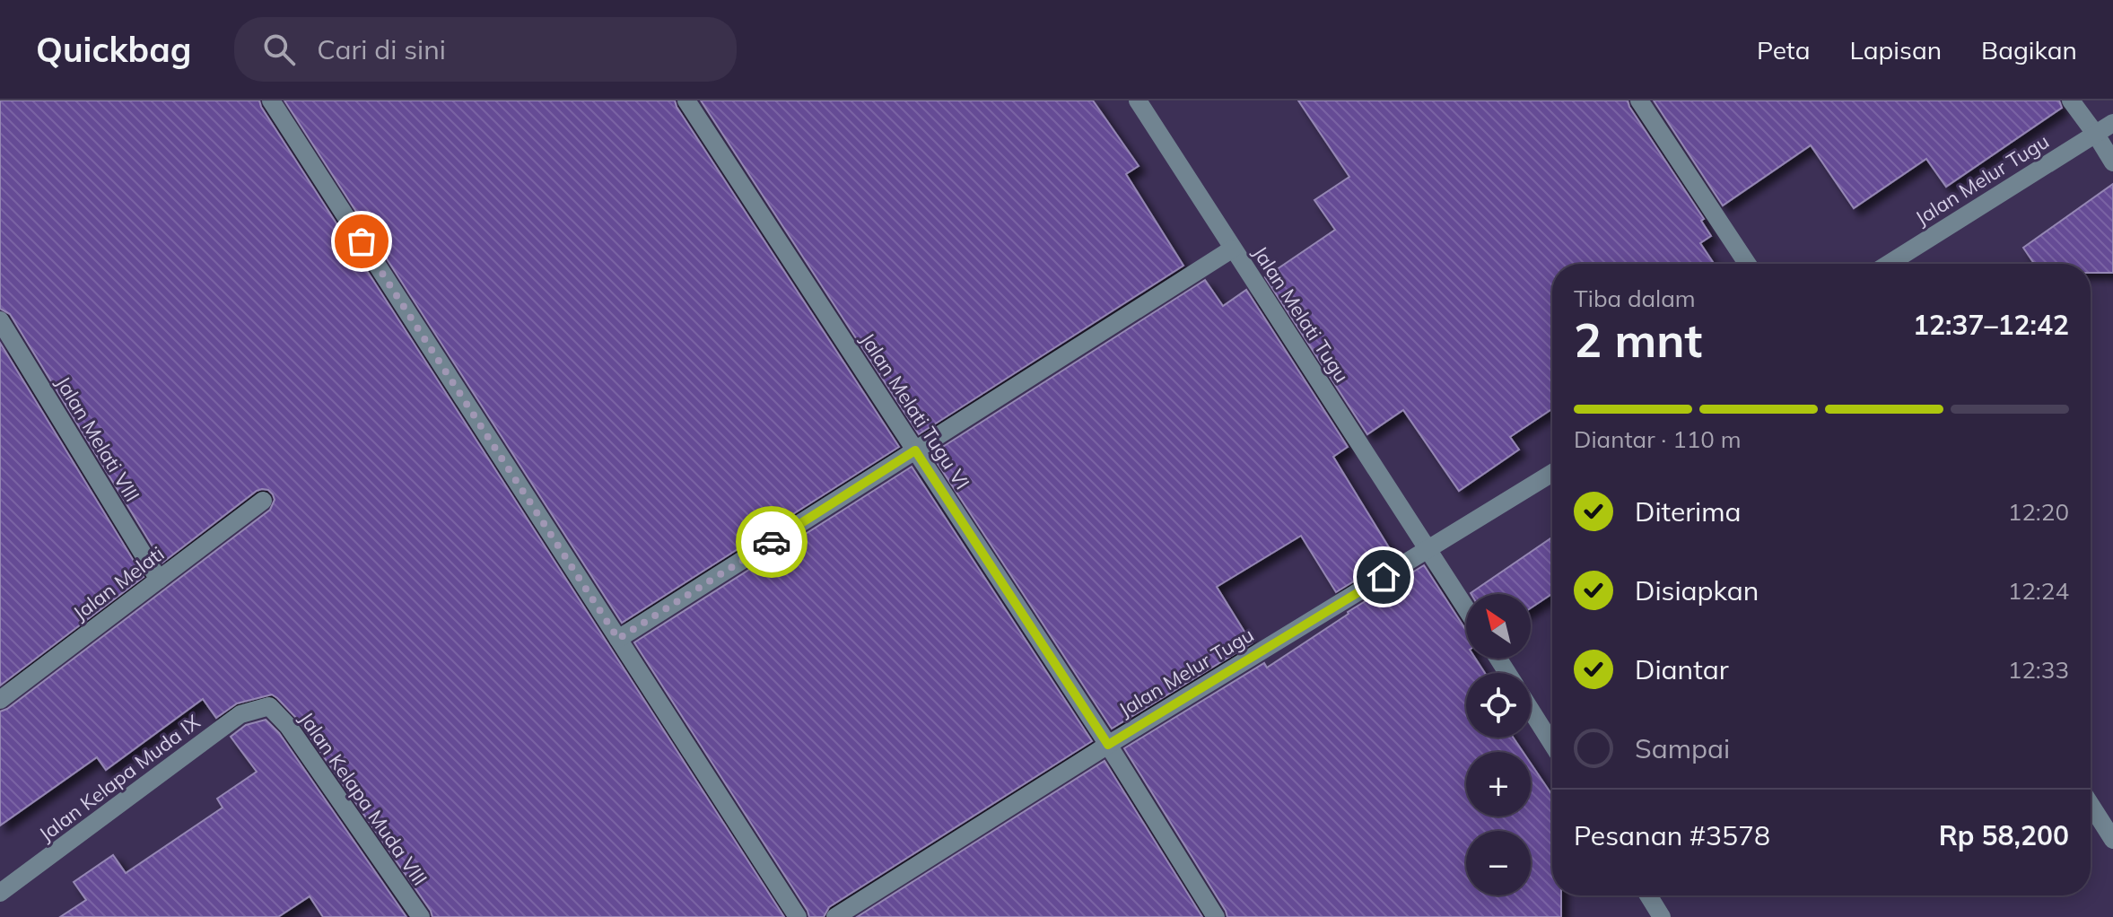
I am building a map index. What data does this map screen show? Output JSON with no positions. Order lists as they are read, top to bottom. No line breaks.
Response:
{"streets":{"street":["Jalan Melur Tugu","Jalan Melati Tugu","Jalan Melati Tugu VI","Jalan Melati VIII","Jalan Melati","Jalan Kelapa Muda IX","Jalan Kelapa Muda VIII"]},"crossings":[["Jalan Melur Tugu","Jalan Melati Tugu"],["Jalan Melur Tugu","Jalan Melati Tugu VI"],["Jalan Melati VIII","Jalan Melati"],["Jalan Kelapa Muda IX","Jalan Kelapa Muda VIII"]],"north":"top left","page":{"header":"Quickbag","search":"Cari di sini","nav":["Peta","Lapisan","Bagikan"],"heading":["2 mnt","Tiba dalam","12:37–12:42"],"panel":["Pesanan #3578","Rp 58,200"],"bar":"Diantar · 110 m","list":[["Diterima","12:20"],["Disiapkan","12:24"],["Diantar","12:33"],"Sampai"],"map_buttons":["+","−"]}}
